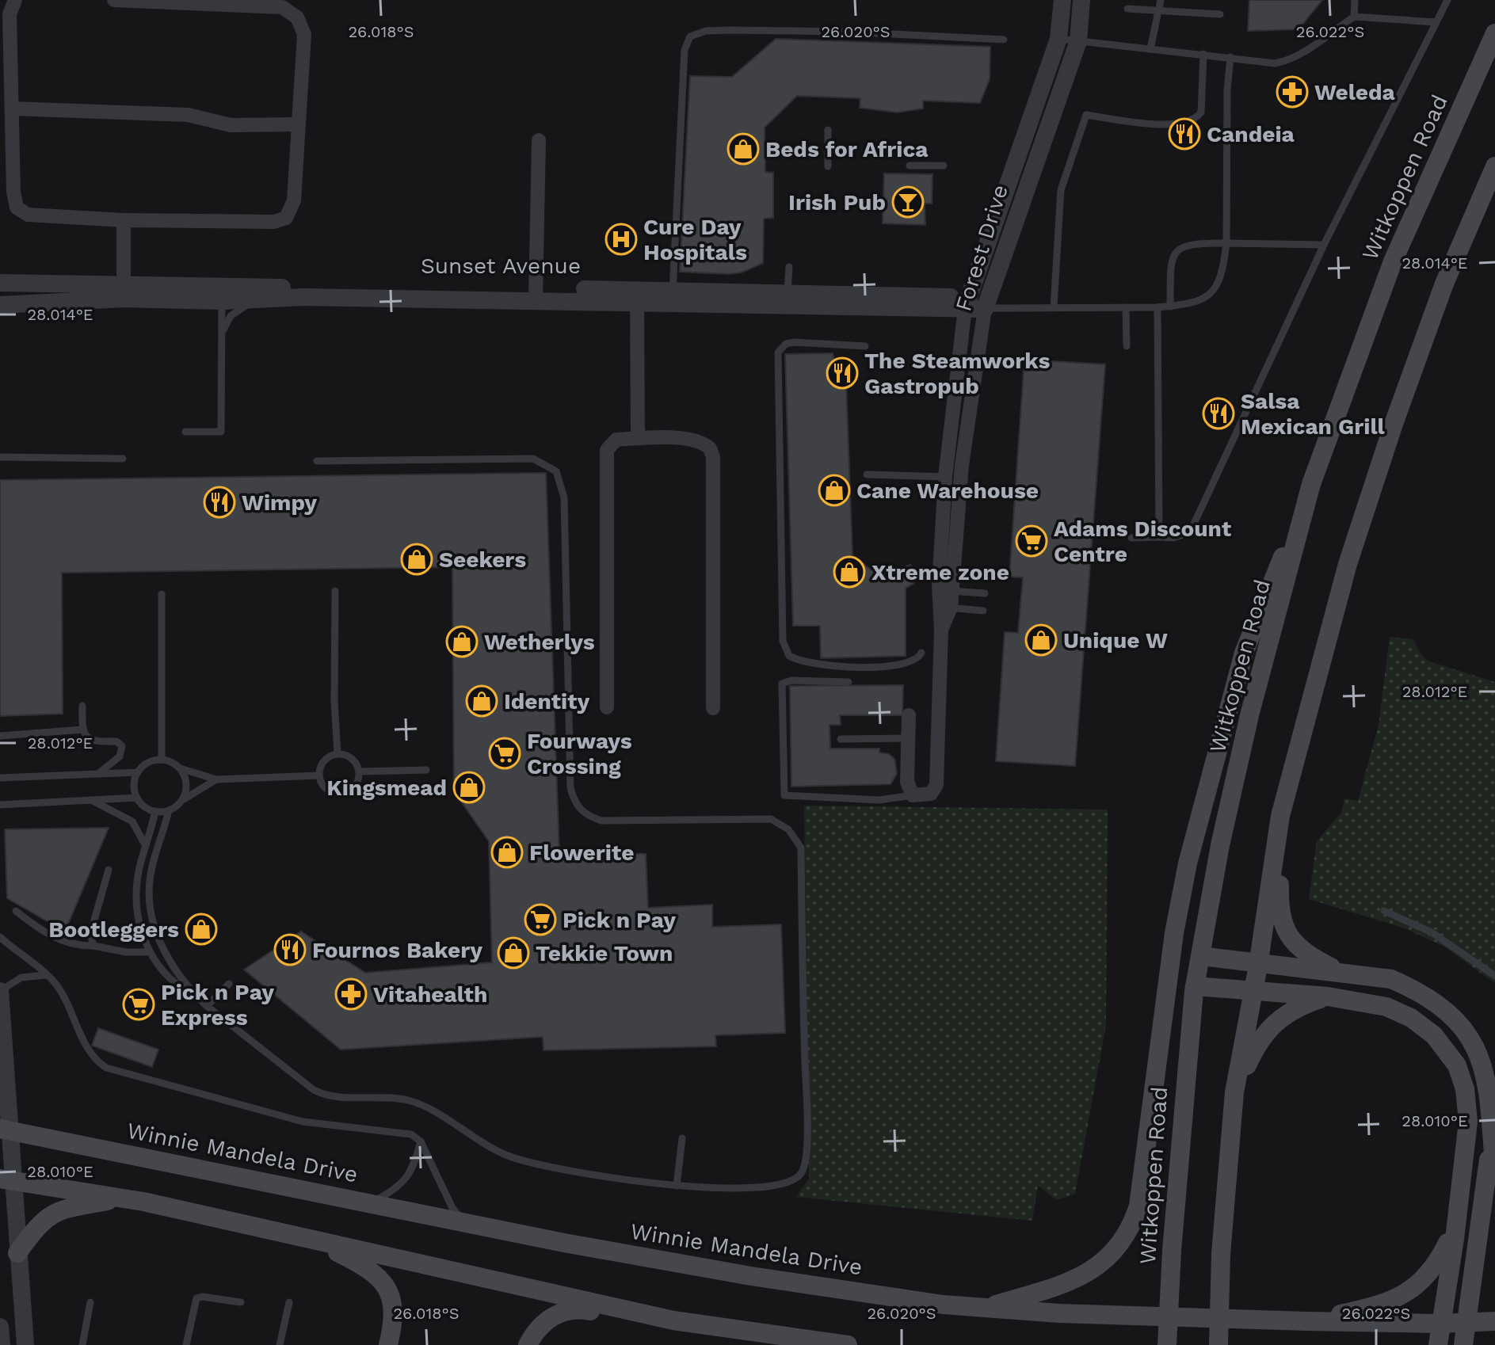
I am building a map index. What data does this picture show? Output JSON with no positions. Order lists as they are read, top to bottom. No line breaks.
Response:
{"streets":{"main road":["Witkoppen Road","Winnie Mandela Drive"],"street":["Forest Drive","Sunset Avenue"]},"crossings":[["Forest Drive","Sunset Avenue"]],"places":{"pharmacy":["Weleda","Vitahealth"],"restaurant":["Candeia","The Steamworks Gastropub","Salsa Mexican Grill","Wimpy","Fournos Bakery"],"shop":["Beds for Africa","Cane Warehouse","Seekers","Xtreme zone","Unique W","Wetherlys","Identity","Kingsmead","Flowerite","Bootleggers","Tekkie Town"],"bar":["Irish Pub"],"hospital":["Cure Day Hospitals"],"supermarket":["Adams Discount Centre","Fourways Crossing","Pick n Pay","Pick n Pay Express"]},"coordinates":["26.018°S","26.020°S","26.022°S","28.014°E","28.012°E","28.010°E"]}
